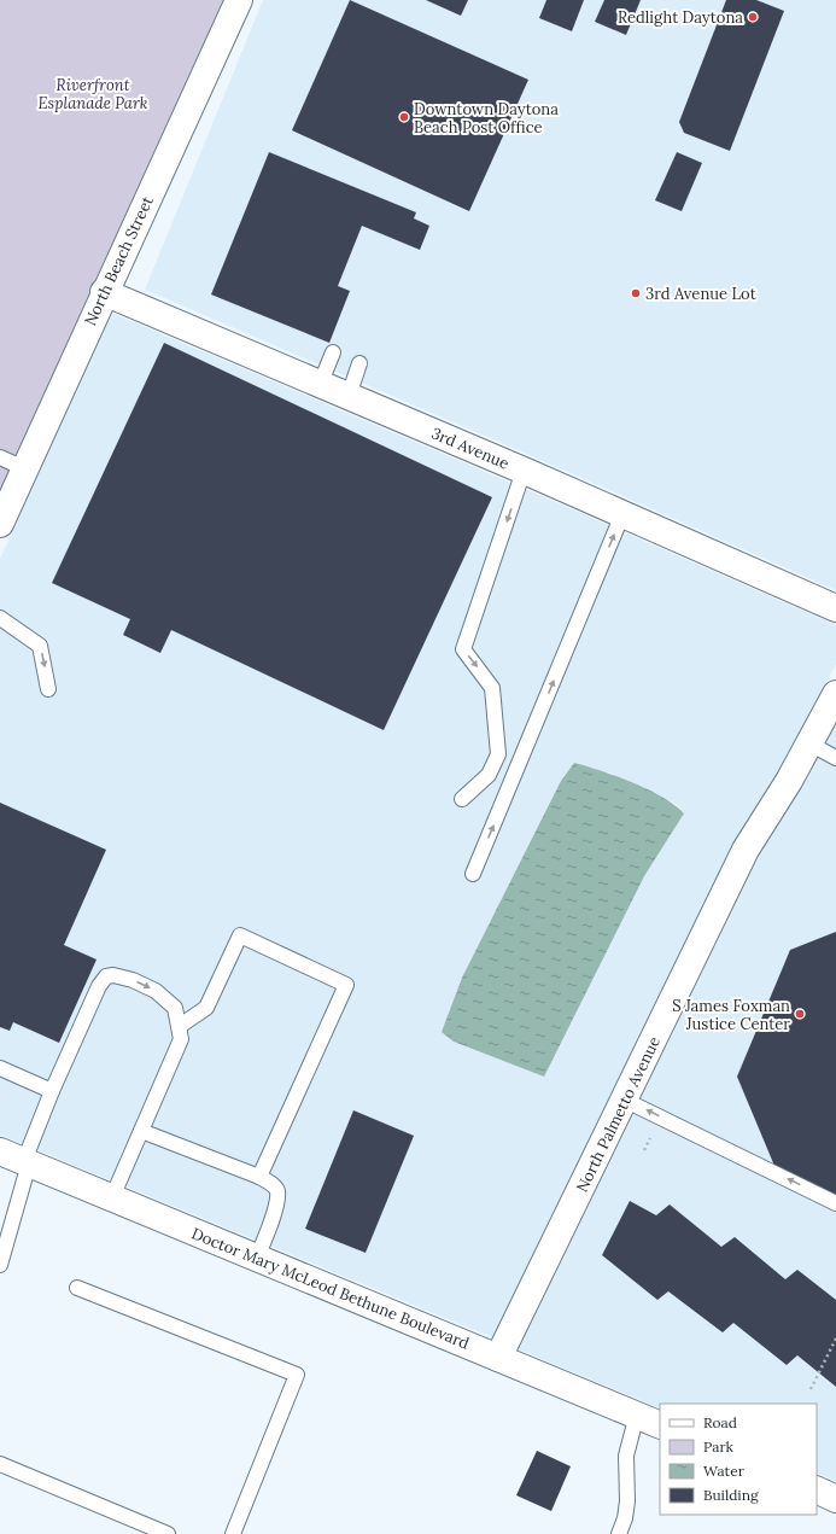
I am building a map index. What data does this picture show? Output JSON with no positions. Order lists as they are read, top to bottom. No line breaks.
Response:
{"streets":{"street":["North Beach Street","3rd Avenue","North Palmetto Avenue","Doctor Mary McLeod Bethune Boulevard"]},"crossings":[["North Beach Street","3rd Avenue"],["North Palmetto Avenue","Doctor Mary McLeod Bethune Boulevard"]],"parks":["Riverfront Esplanade Park"],"places":["Redlight Daytona","Downtown Daytona Beach Post Office","3rd Avenue Lot","S James Foxman Justice Center"],"legend":["Road","Park","Water","Building"]}
